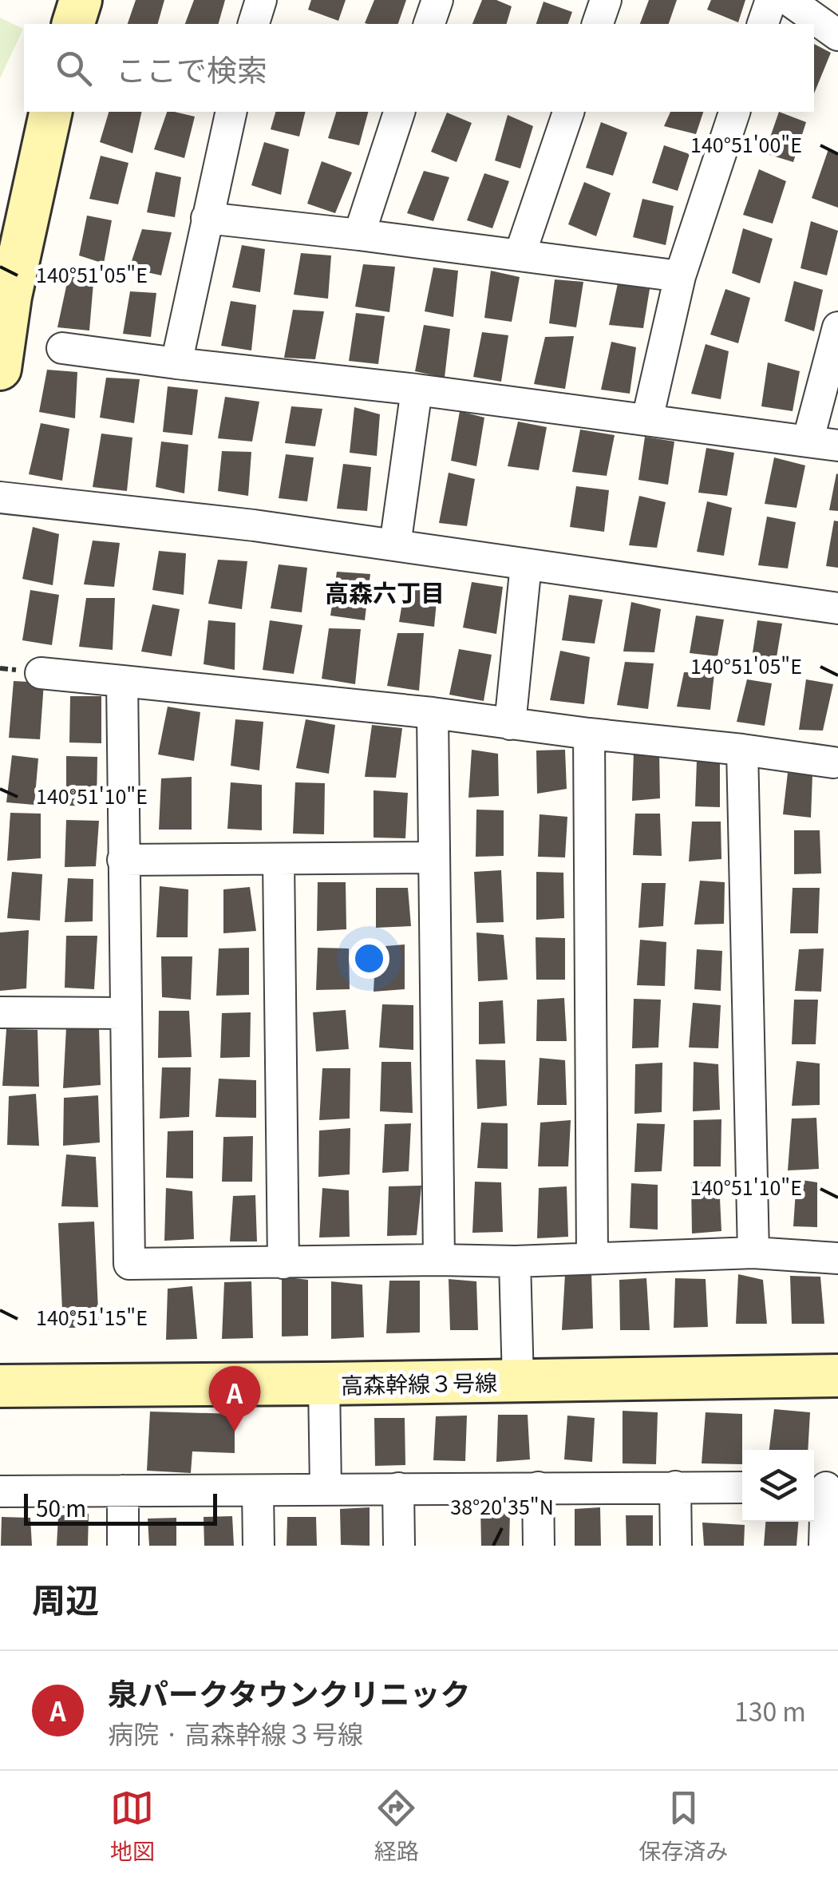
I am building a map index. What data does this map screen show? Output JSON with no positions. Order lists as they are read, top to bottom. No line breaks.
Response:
{"streets":{"street":["高森幹線３号線"]},"districts":["高森六丁目"],"scale_bar":"50 m","page":{"search":"ここで検索","pins":"A","scale":"50 m","heading":"周辺","list":[{"mark":"A","name":"泉パークタウンクリニック","note":"病院 · 高森幹線３号線","value":"130 m"}],"nav":["地図","経路","保存済み"]},"coordinates":["140°51'00\"E","140°51'05\"E","140°51'10\"E","140°51'15\"E","38°20'35\"N"]}
